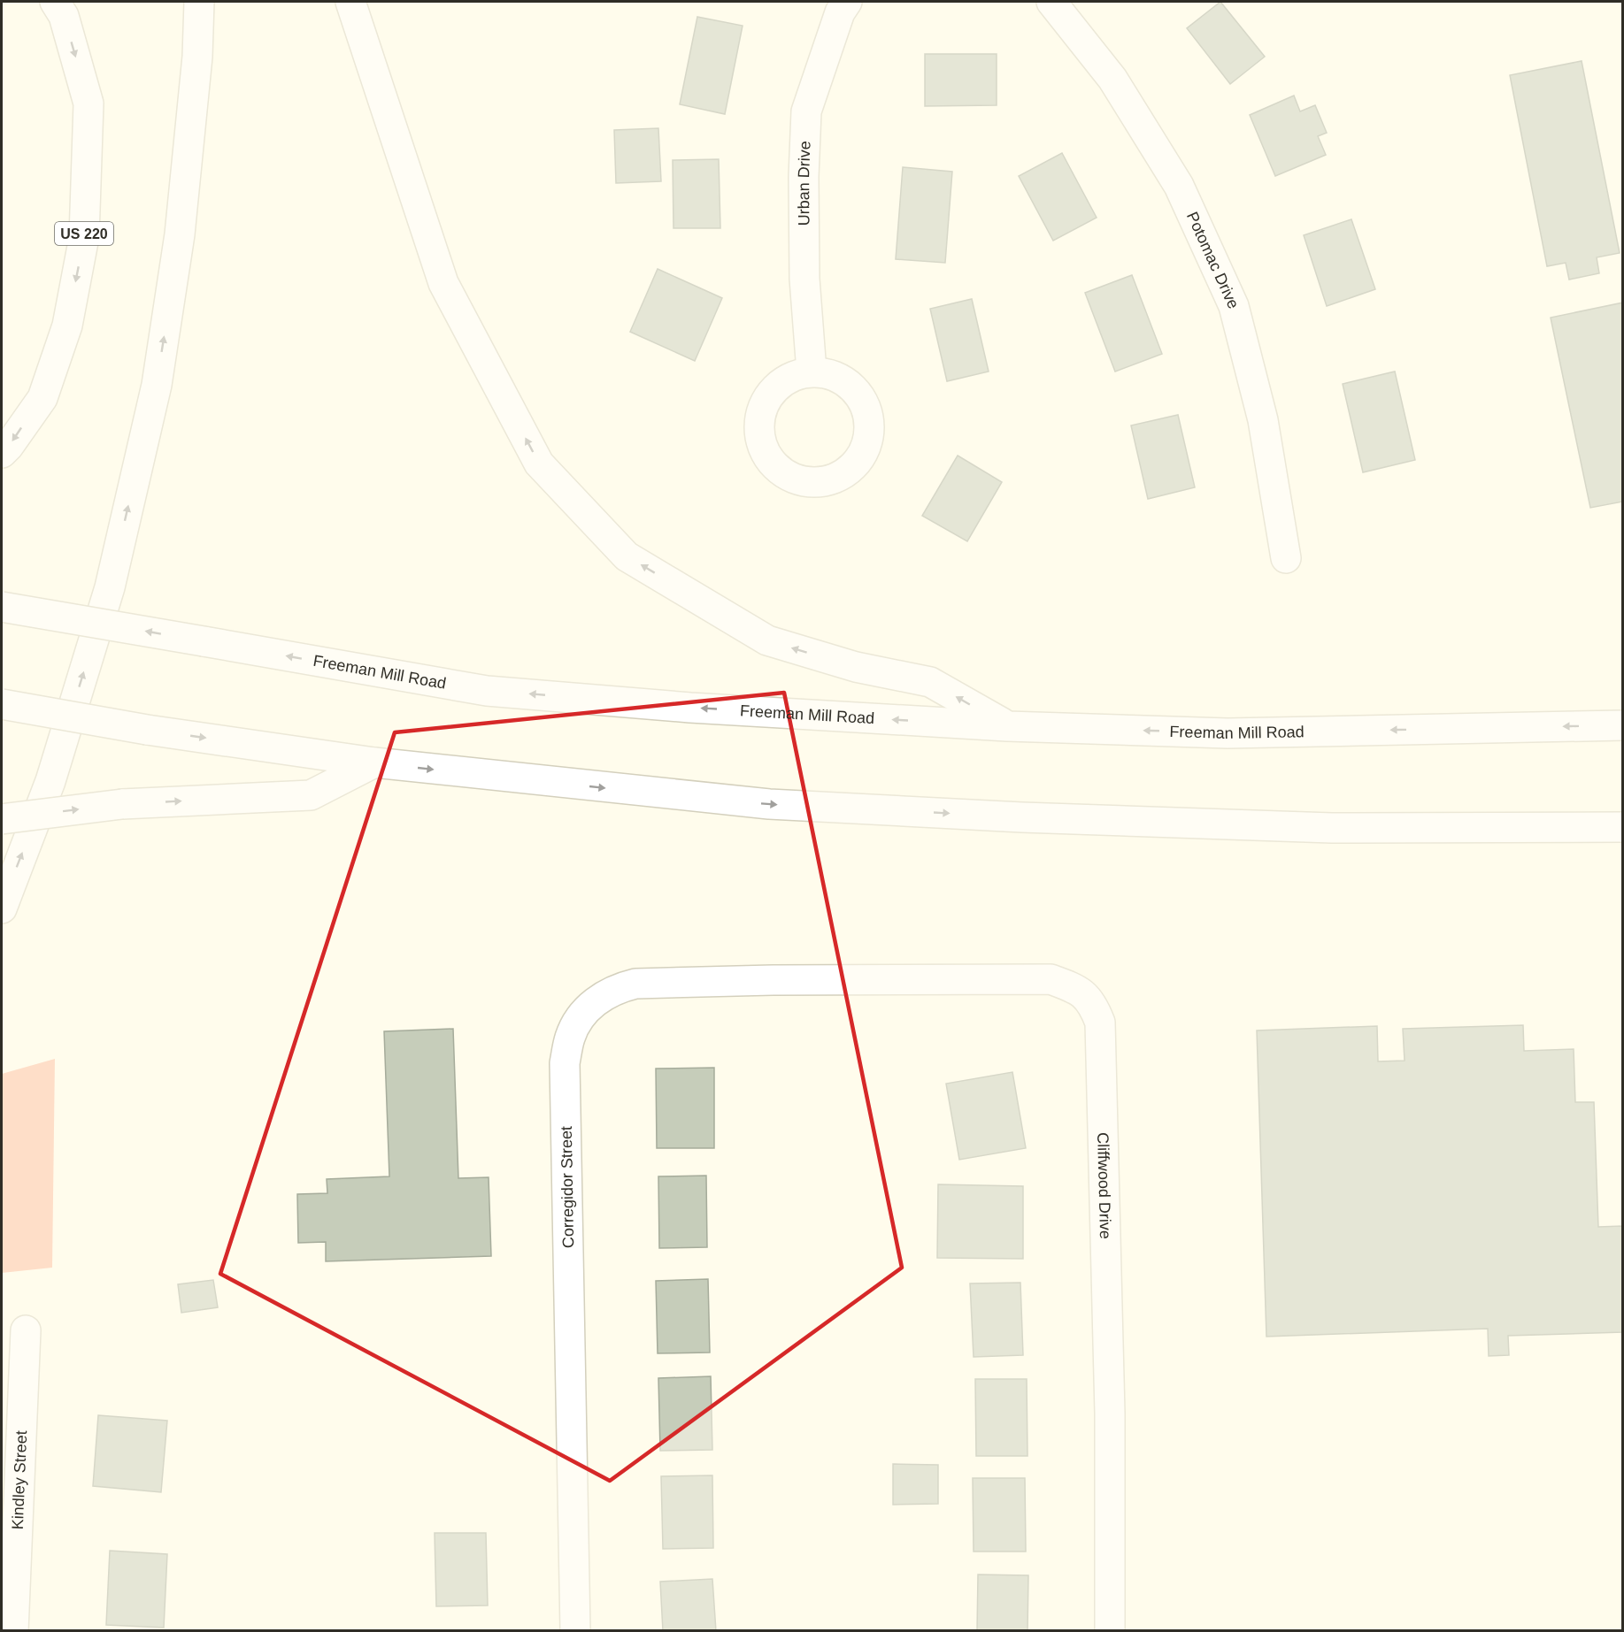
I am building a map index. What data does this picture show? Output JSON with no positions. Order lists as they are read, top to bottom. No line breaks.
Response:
{"streets":{"main road":["Urban Drive","US 220","Potomac Drive","Freeman Mill Road","Cliffwood Drive","Corregidor Street","Kindley Street"]},"crossings":[["Cliffwood Drive","Corregidor Street"]]}
